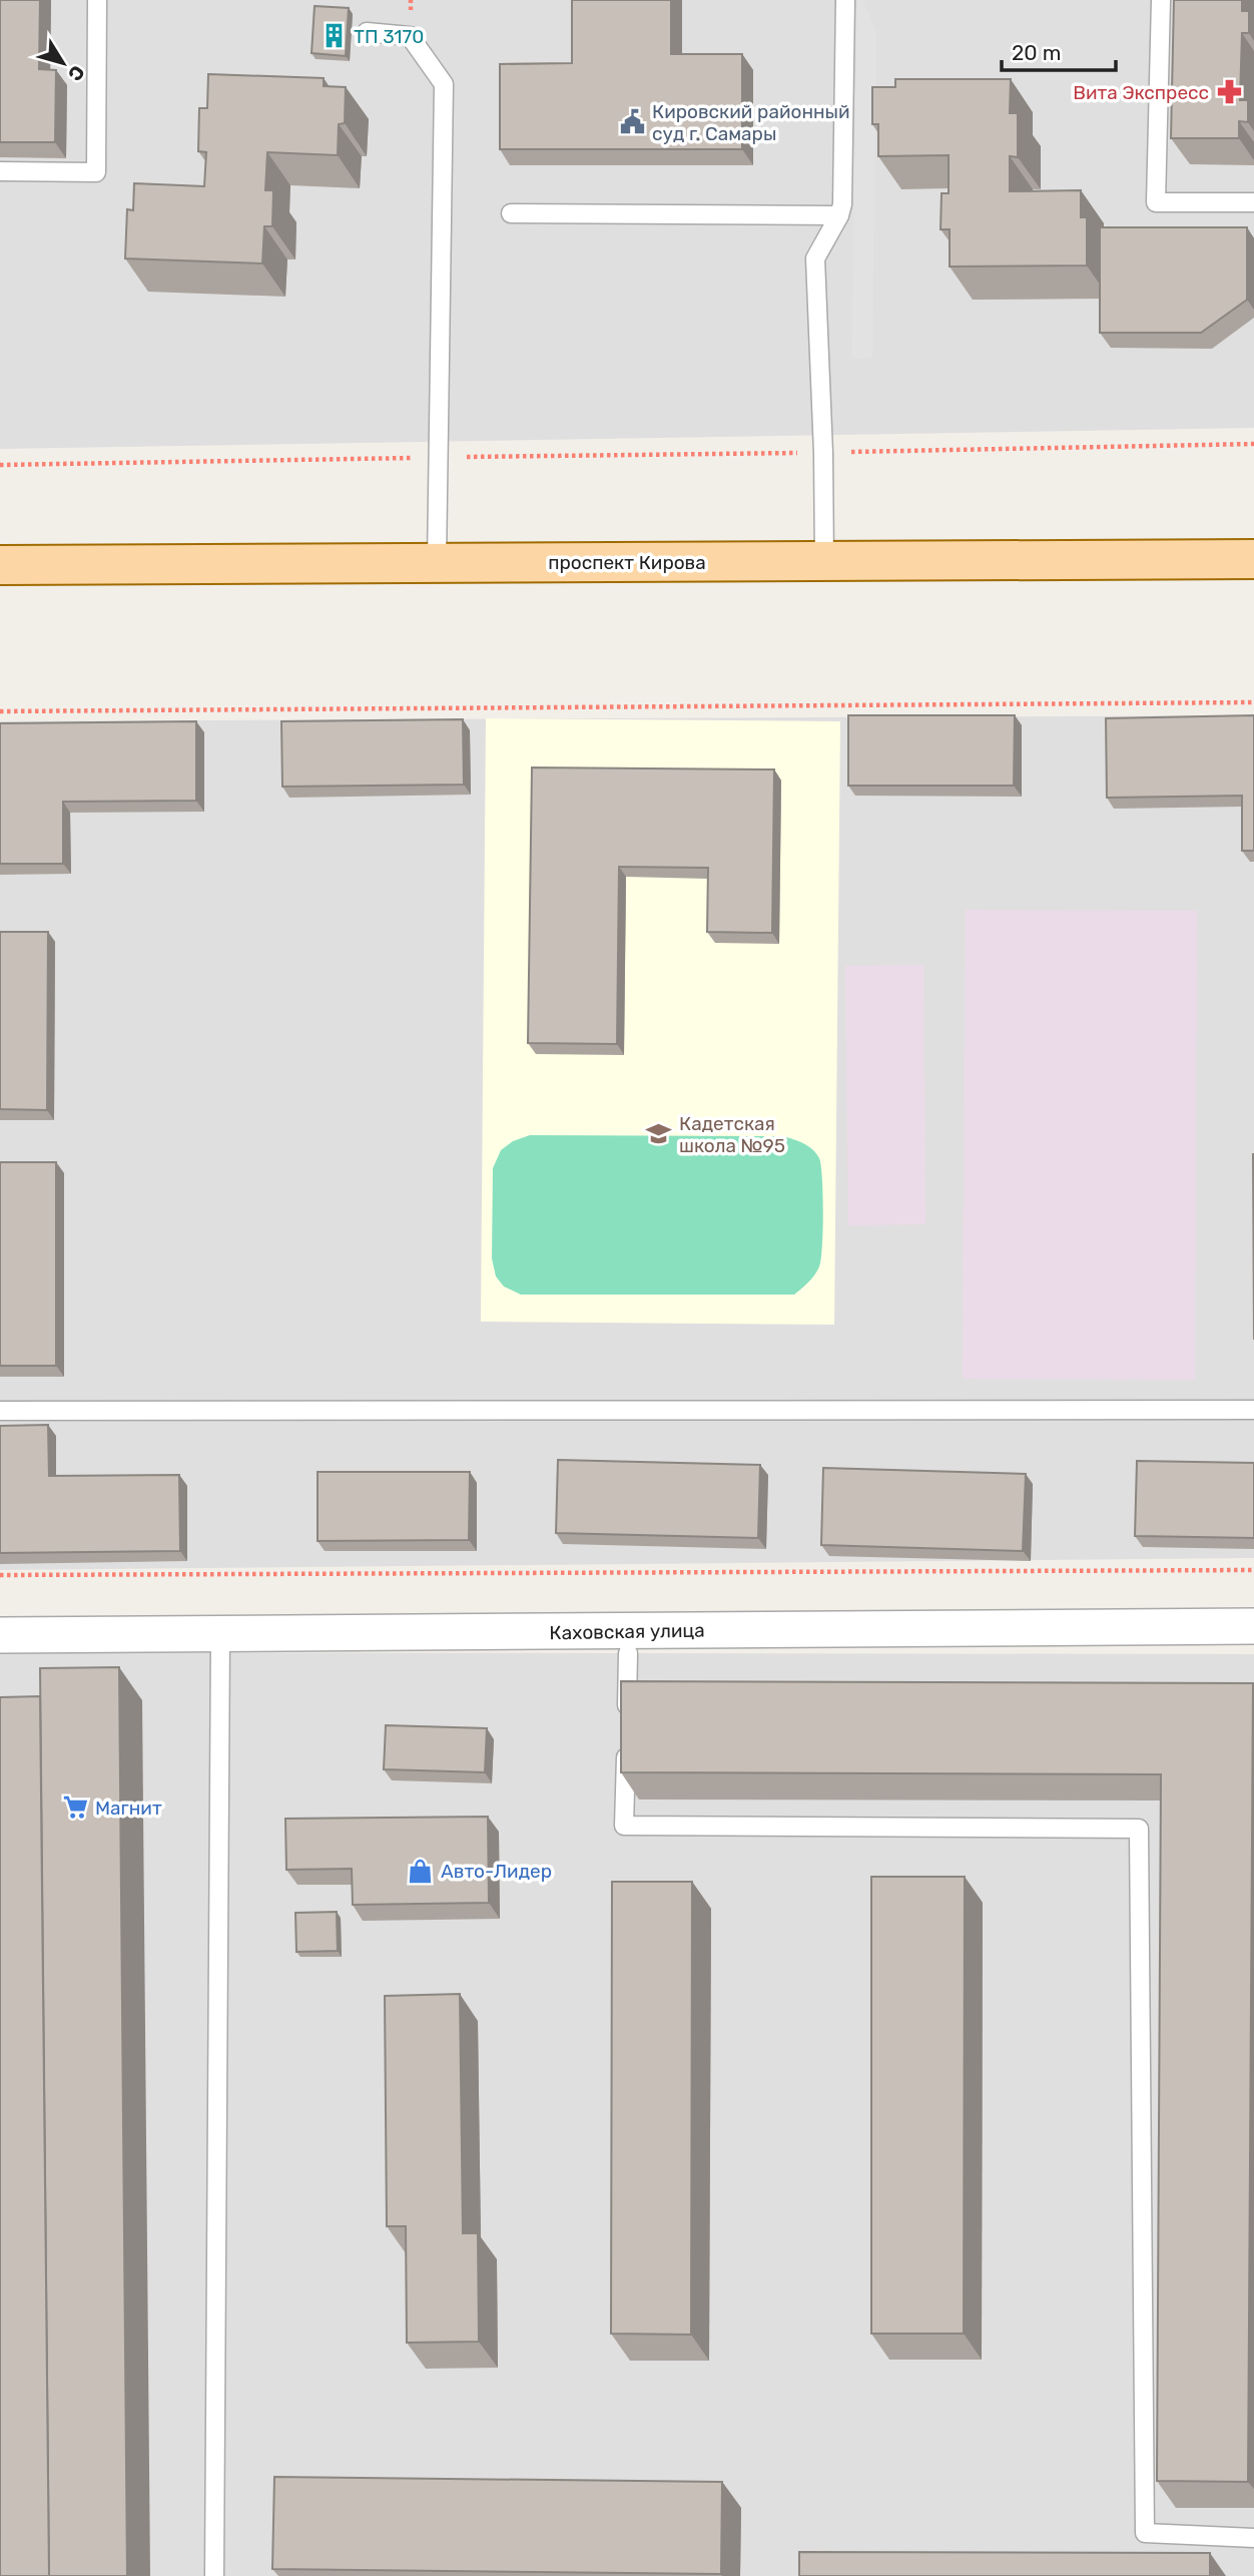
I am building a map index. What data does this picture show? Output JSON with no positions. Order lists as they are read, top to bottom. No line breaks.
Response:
{"streets":{"main road":["проспект Кирова"],"street":["Каховская улица"]},"places":{"building":["ТП 3170"],"pharmacy":["Вита Экспресс"],"public building":["Кировский районный суд г. Самары"],"school or university":["Кадетская школа №95"],"supermarket":["Магнит"],"shop":["Авто-Лидер"]},"scale_bar":"20 m","north":"bottom right"}
